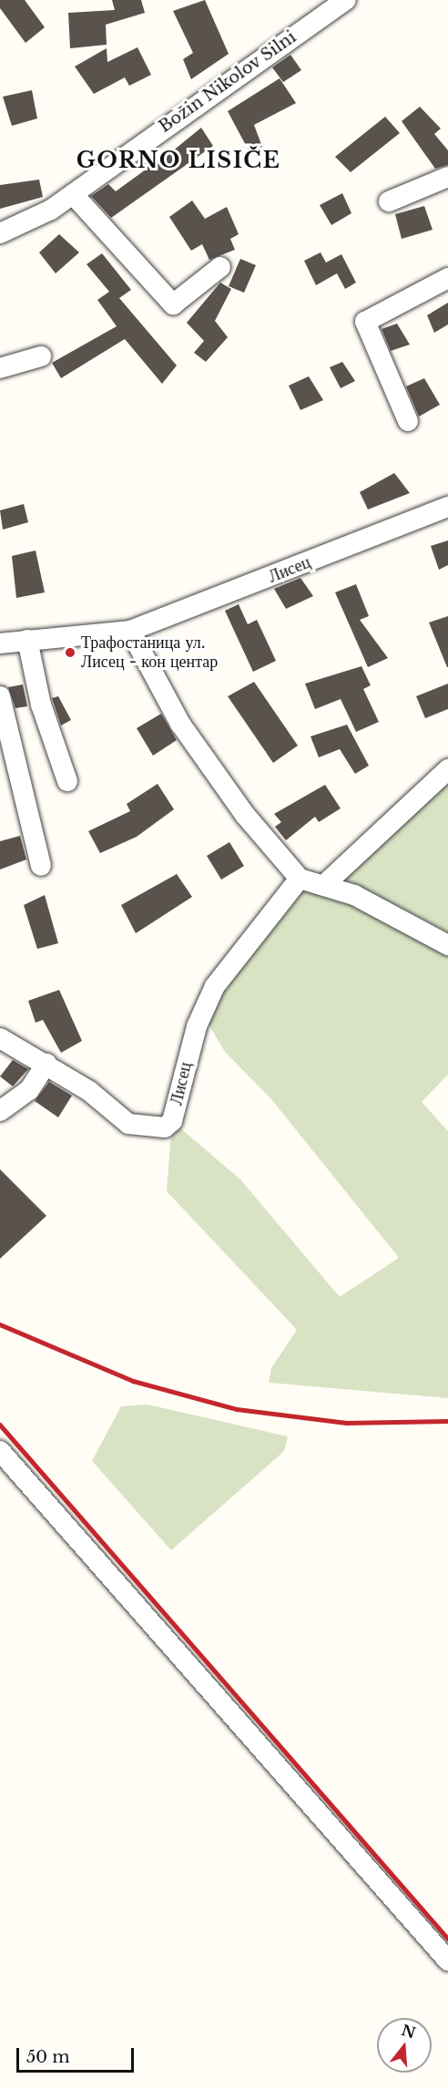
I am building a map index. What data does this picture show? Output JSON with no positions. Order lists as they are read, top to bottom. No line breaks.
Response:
{"streets":{"street":["Božin Nikolov Silni","Лисец"]},"districts":["GORNO LISIČE"],"places":["Трафостаница ул. Лисец - кон центар"],"scale_bar":"50 m","north":"top"}
